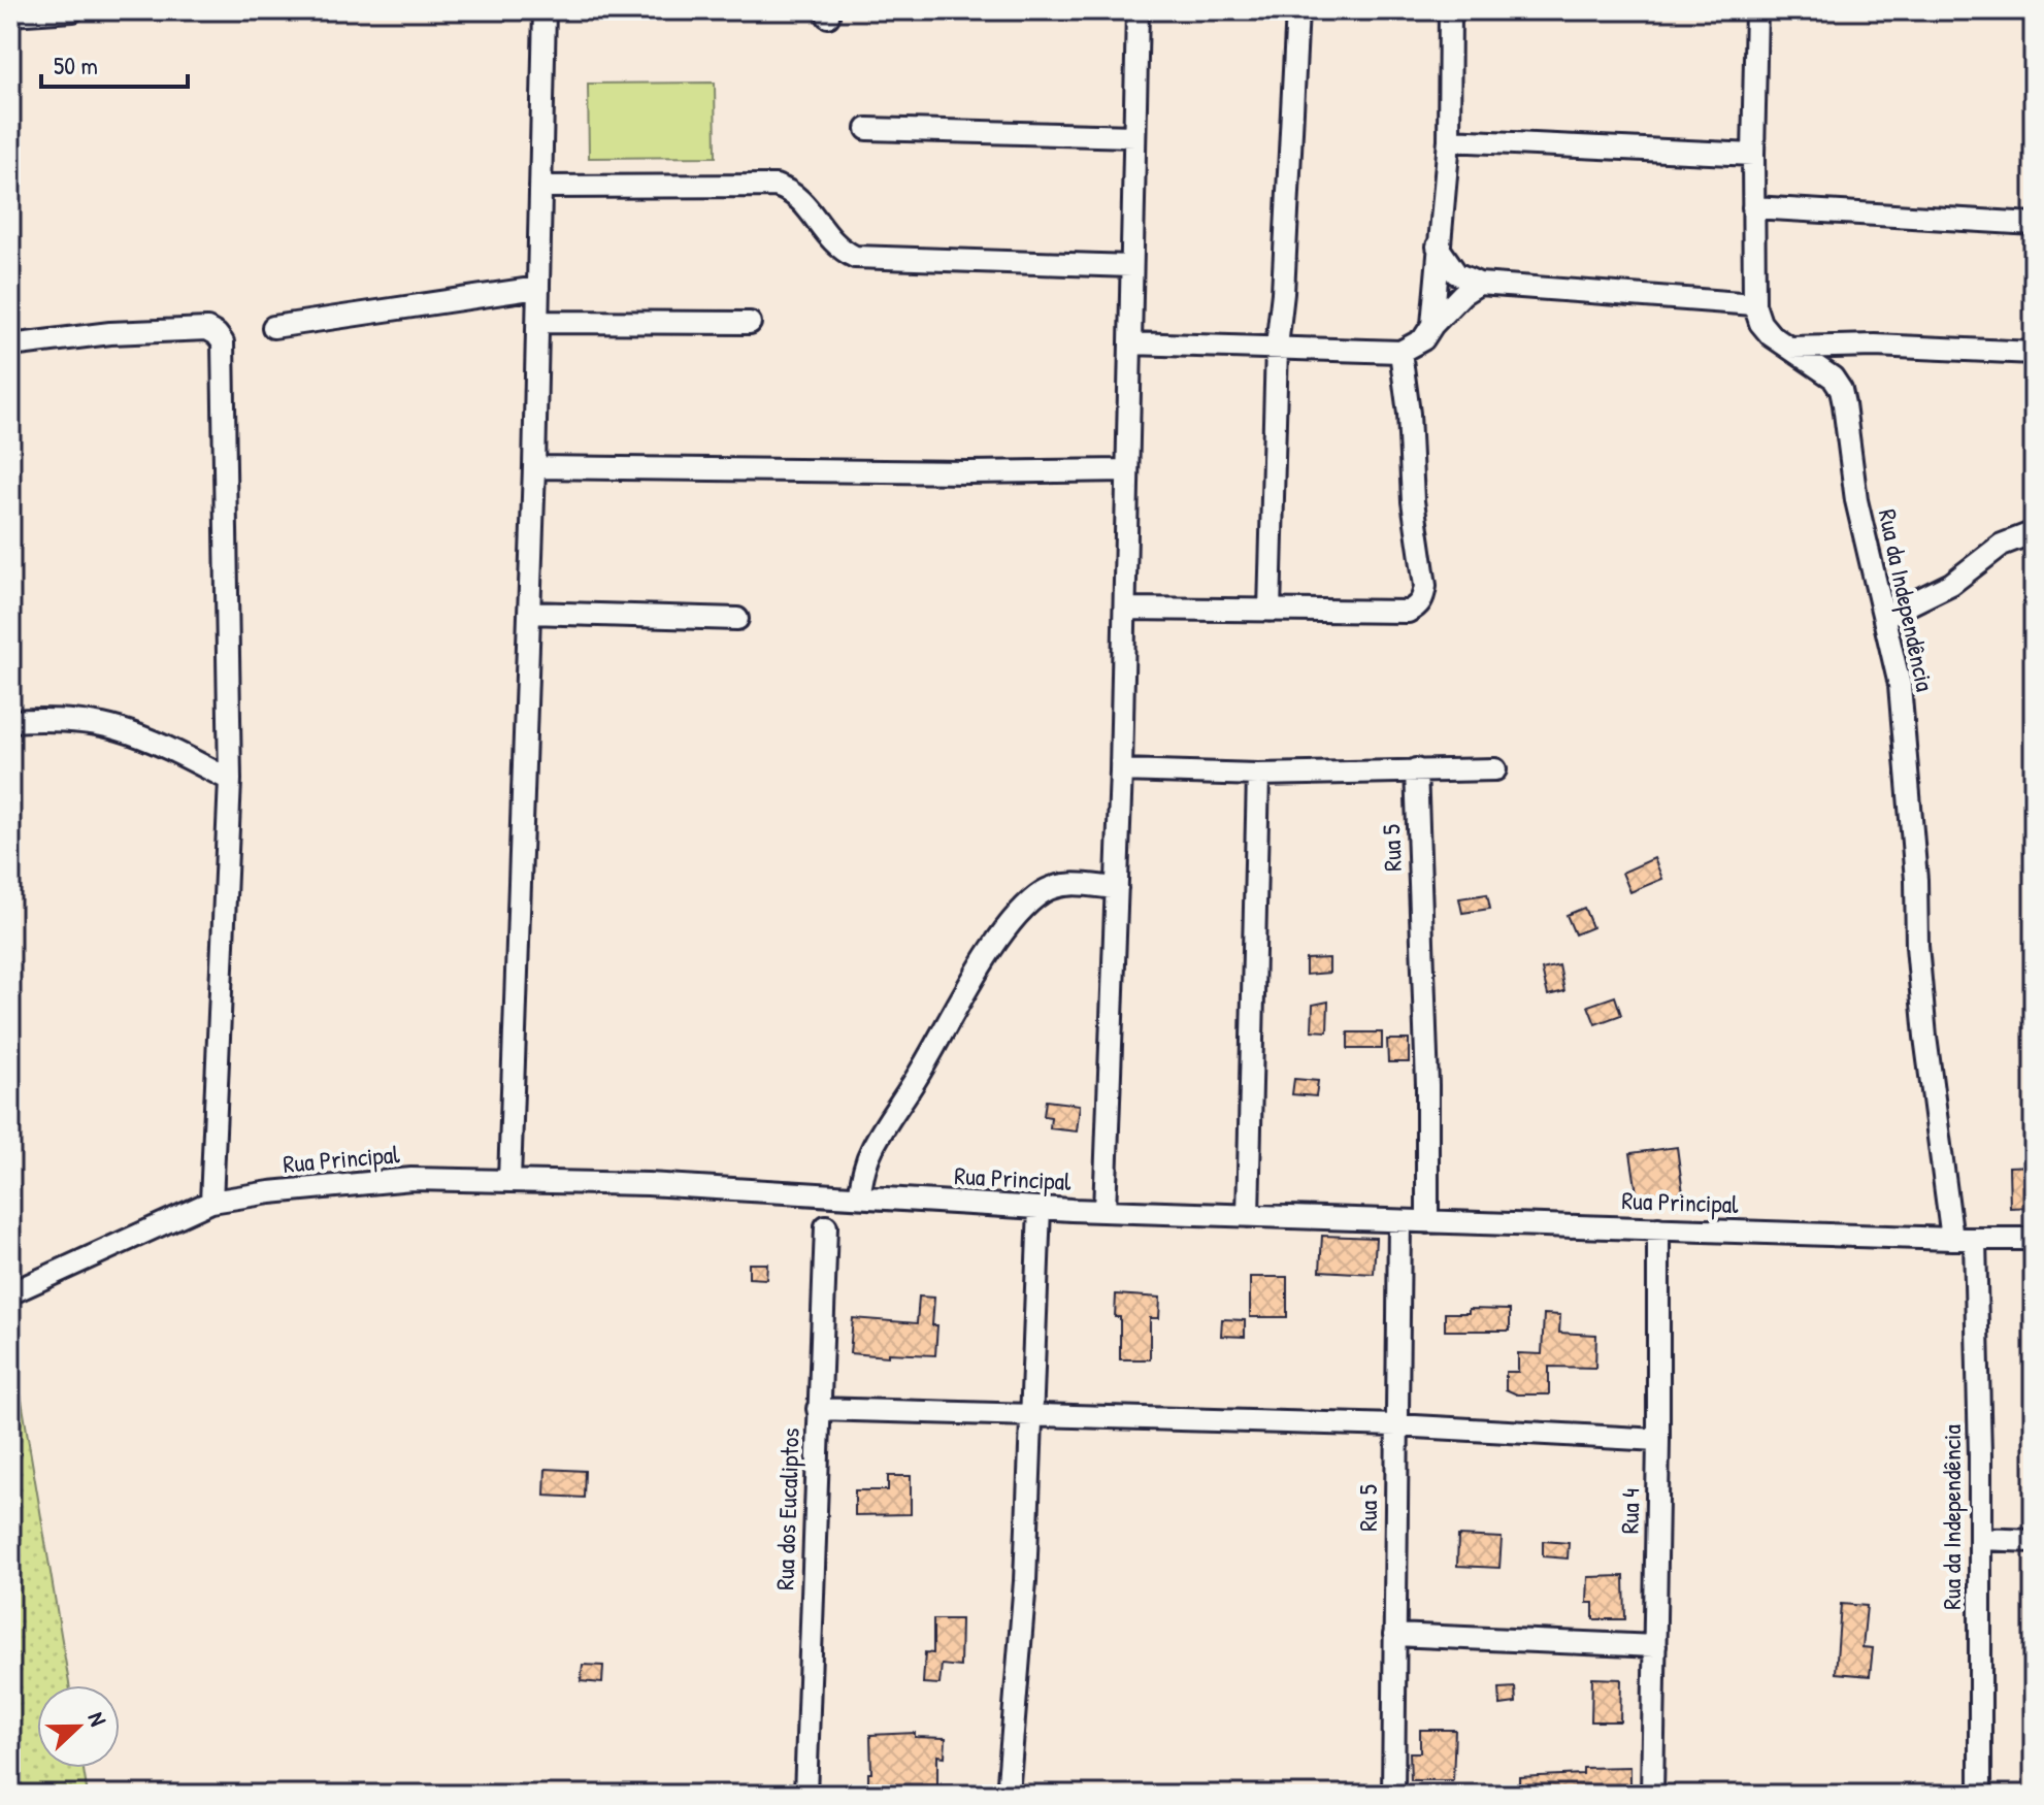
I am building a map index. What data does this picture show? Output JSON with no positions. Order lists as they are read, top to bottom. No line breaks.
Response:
{"streets":{"street":["Rua da Independência","Rua 5","Rua Principal","Rua dos Eucaliptos","Rua 4"]},"crossings":[["Rua da Independência","Rua Principal"],["Rua 5","Rua Principal"],["Rua Principal","Rua 4"]],"scale_bar":"50 m","north":"right"}
